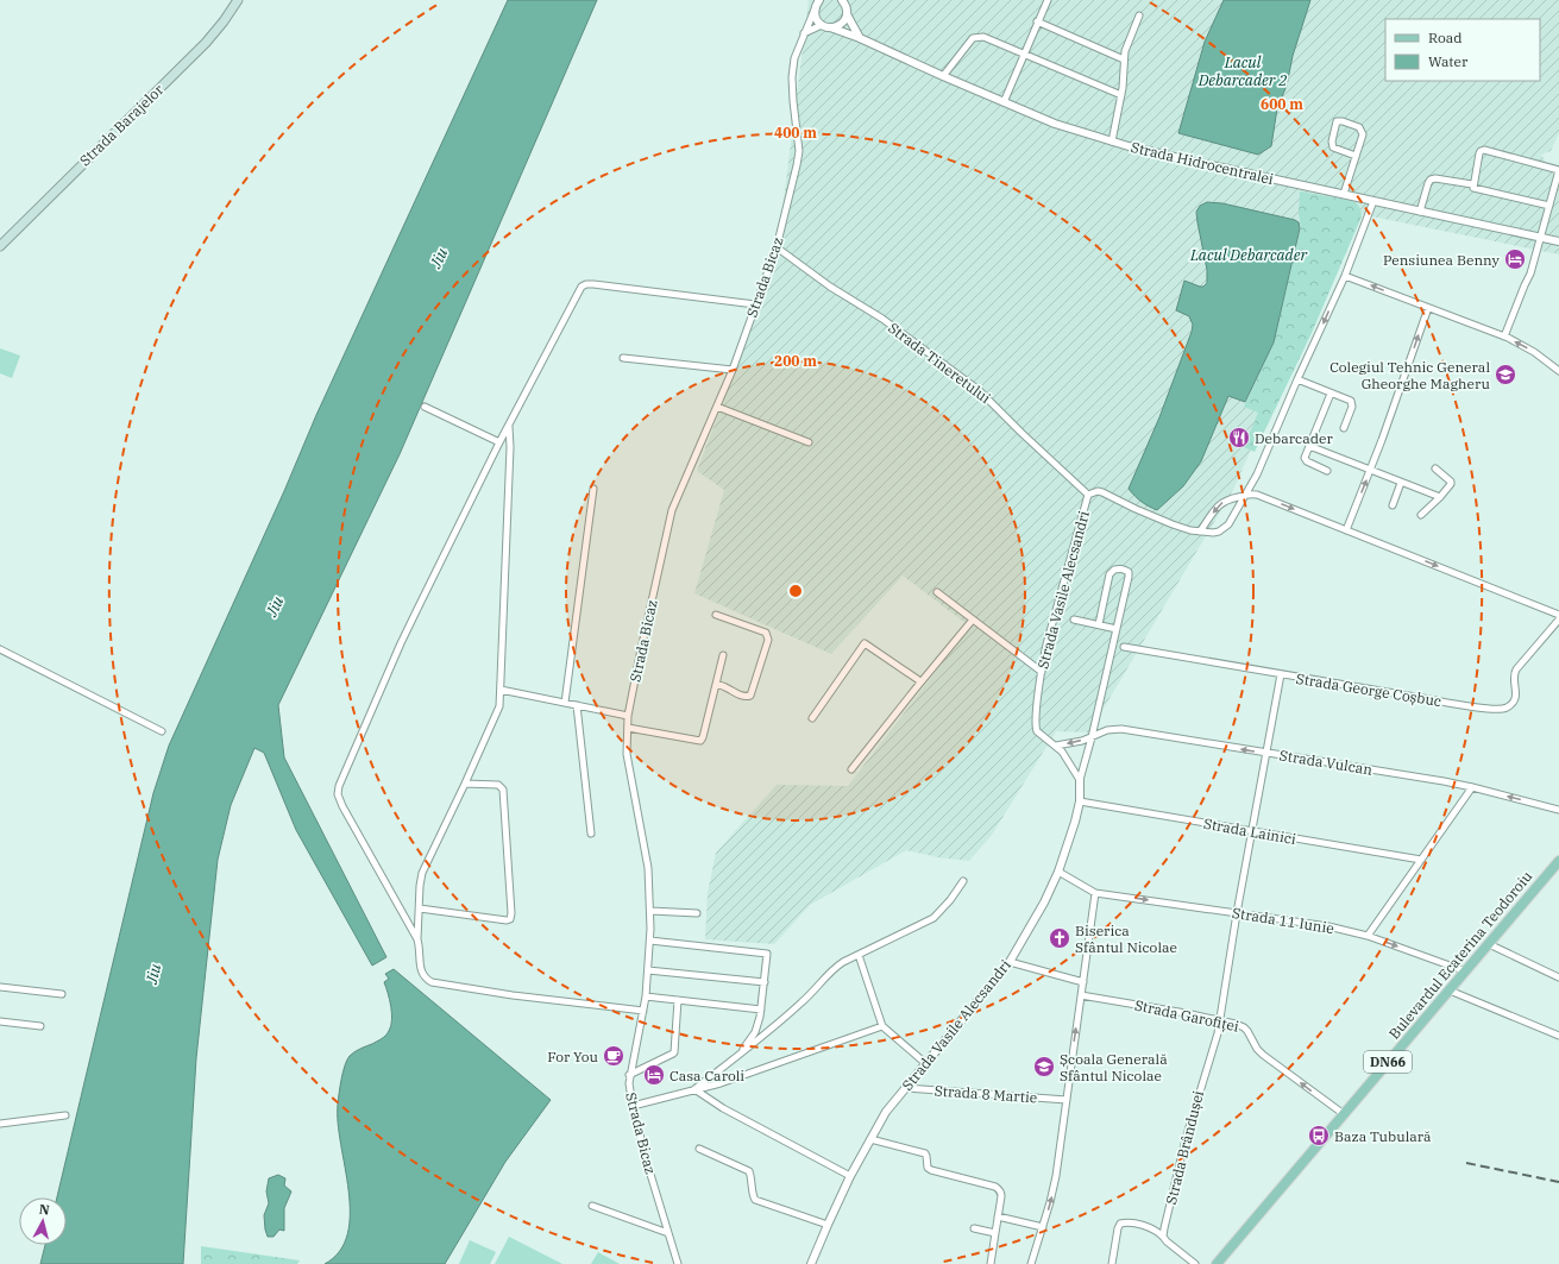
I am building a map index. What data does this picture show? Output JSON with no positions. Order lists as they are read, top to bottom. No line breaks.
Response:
{"streets":{"main road":["Strada Barajelor","Bulevardul Ecaterina Teodoroiu","DN66"],"street":["Strada Hidrocentralei","Strada Bicaz","Strada Tineretului","Strada Vasile Alecsandri","Strada George Coșbuc","Strada Vulcan","Strada Lainici","Strada 11 Iunie","Strada Garofiței","Strada 8 Martie","Strada Brândușei"]},"crossings":[["Strada Bicaz","Strada Tineretului"],["Strada Tineretului","Strada Vasile Alecsandri"],["Strada Vasile Alecsandri","Strada Vulcan"],["Strada Vasile Alecsandri","Strada Lainici"],["Strada Vasile Alecsandri","Strada 11 Iunie"],["Strada Vasile Alecsandri","Strada 8 Martie"],["Strada George Coșbuc","Strada Brândușei"],["Strada Vulcan","Strada Brândușei"],["Strada Lainici","Strada Brândușei"],["Strada 11 Iunie","Bulevardul Ecaterina Teodoroiu"],["Strada 11 Iunie","Strada Brândușei"],["Bulevardul Ecaterina Teodoroiu","Strada Garofiței"],["Strada Garofiței","Strada Brândușei"]],"one_way":["Strada Vulcan","Strada 11 Iunie","Strada Garofiței"],"water":["Lacul Debarcader 2","Lacul Debarcader","Jiu"],"places":{"hotel":["Pensiunea Benny","Casa Caroli"],"school or university":["Colegiul Tehnic General Gheorghe Magheru","Școala Generală Sfântul Nicolae"],"restaurant":["Debarcader"],"church":["Biserica Sfântul Nicolae"],"cafe":["For You"],"bus stop":["Baza Tubulară"]},"legend":["Road","Water"],"north":"top","rings":["600 m","400 m","200 m"]}
